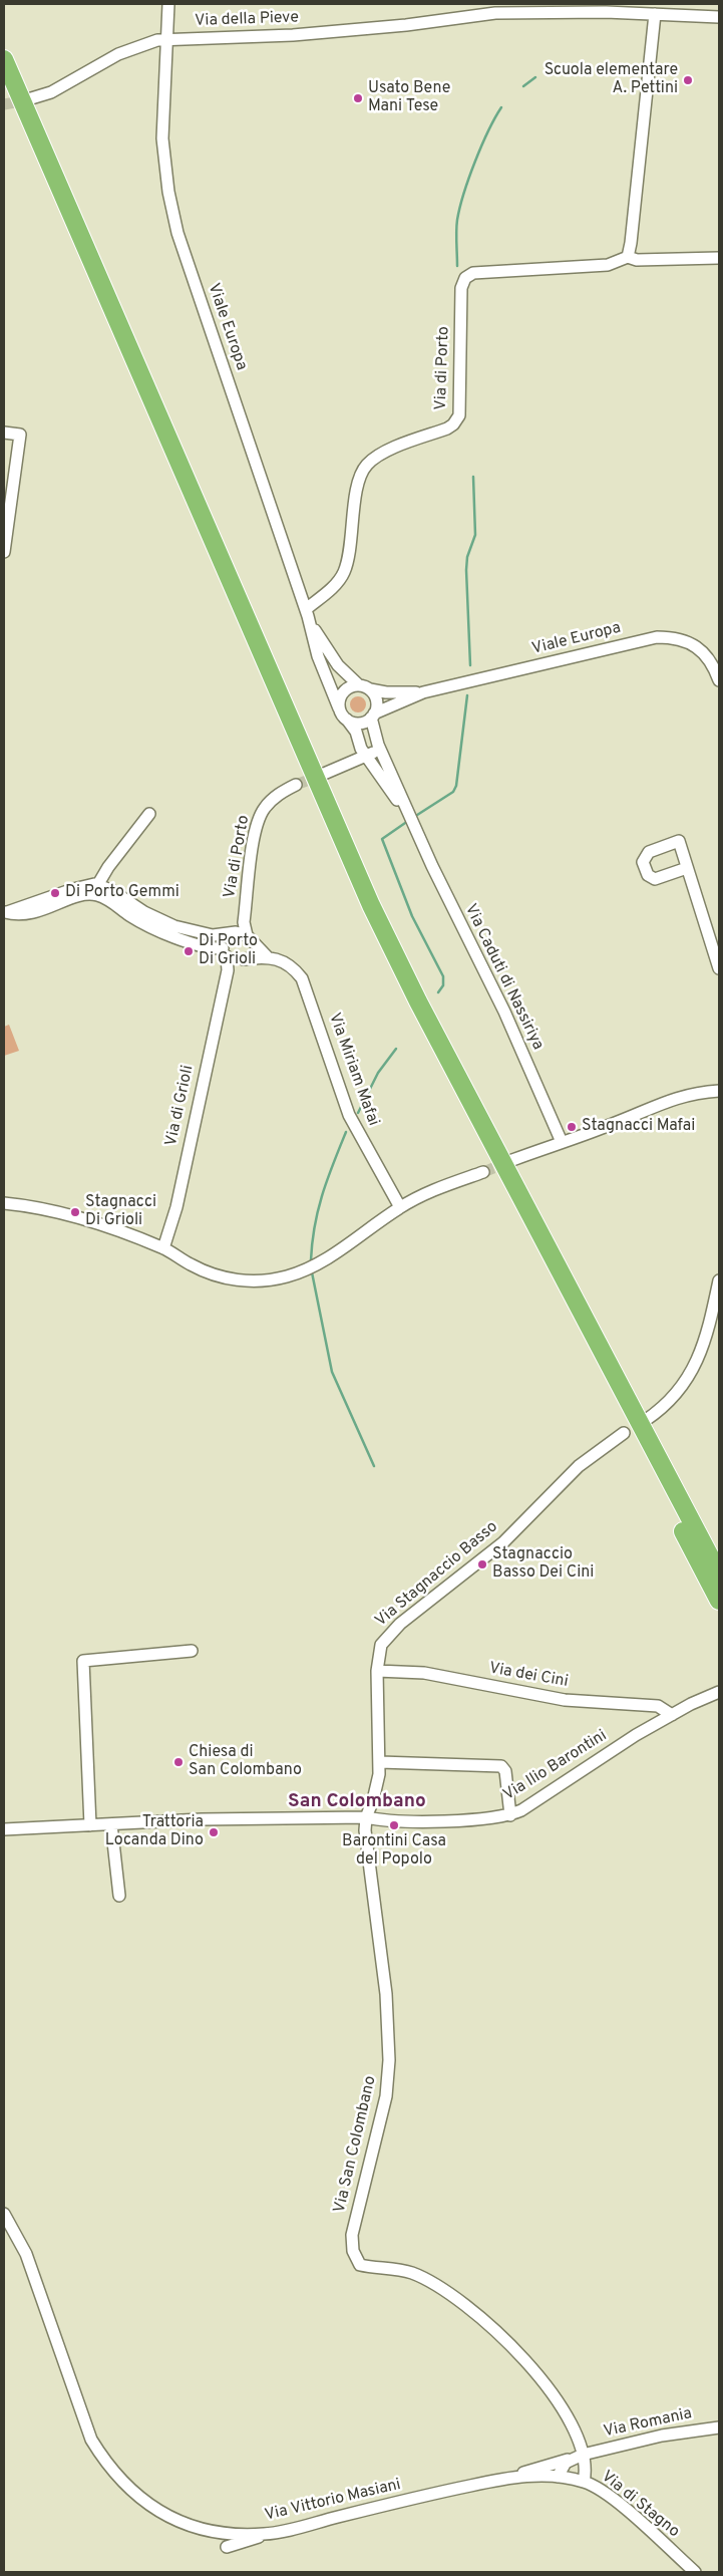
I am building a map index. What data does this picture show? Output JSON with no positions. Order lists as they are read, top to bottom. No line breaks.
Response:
{"streets":{"street":["Via della Pieve","Viale Europa","Via di Porto","Via Caduti di Nassiriya","Via Miriam Mafai","Via di Grioli","Via Stagnaccio Basso","Via dei Cini","Via Ilio Barontini","Via San Colombano","Via Romania","Via Vittorio Masiani","Via di Stagno"]},"crossings":[["Via della Pieve","Viale Europa"],["Viale Europa","Via di Porto"],["Via di Porto","Via Miriam Mafai"],["Via di Porto","Via di Grioli"],["Via Miriam Mafai","Via di Grioli"],["Via Stagnaccio Basso","Via dei Cini"],["Via Stagnaccio Basso","Via Ilio Barontini"],["Via Stagnaccio Basso","Via San Colombano"],["Via dei Cini","Via Ilio Barontini"],["Via Ilio Barontini","Via San Colombano"],["Via San Colombano","Via Romania"],["Via San Colombano","Via di Stagno"],["Via Vittorio Masiani","Via di Stagno"]],"districts":["San Colombano"],"places":["Scuola elementare A. Pettini","Usato Bene Mani Tese","Di Porto Gemmi","Di Porto Di Grioli","Stagnacci Mafai","Stagnacci Di Grioli","Stagnaccio Basso Dei Cini","Chiesa di San Colombano","Barontini Casa del Popolo","Trattoria Locanda Dino"]}
